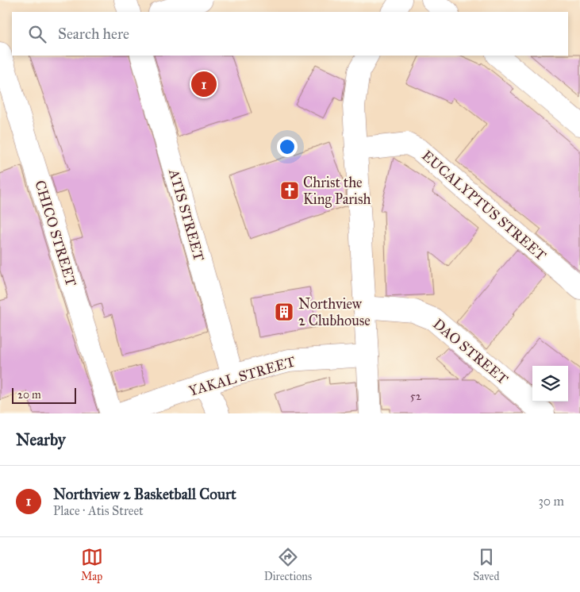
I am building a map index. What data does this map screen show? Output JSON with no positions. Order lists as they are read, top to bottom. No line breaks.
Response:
{"streets":{"street":["EUCALYPTUS STREET","ATIS STREET","CHICO STREET","DAO STREET","YAKAL STREET"]},"crossings":[["ATIS STREET","YAKAL STREET"]],"places":{"church":["Christ the King Parish"],"building":["Northview 2 Clubhouse"]},"house_numbers":["52"],"scale_bar":"20 m","page":{"search":"Search here","pins":"1","scale":"20 m","heading":"Nearby","list":[{"mark":"1","name":"Northview 2 Basketball Court","note":"Place · Atis Street","value":"30 m"}],"nav":["Map","Directions","Saved"]}}
